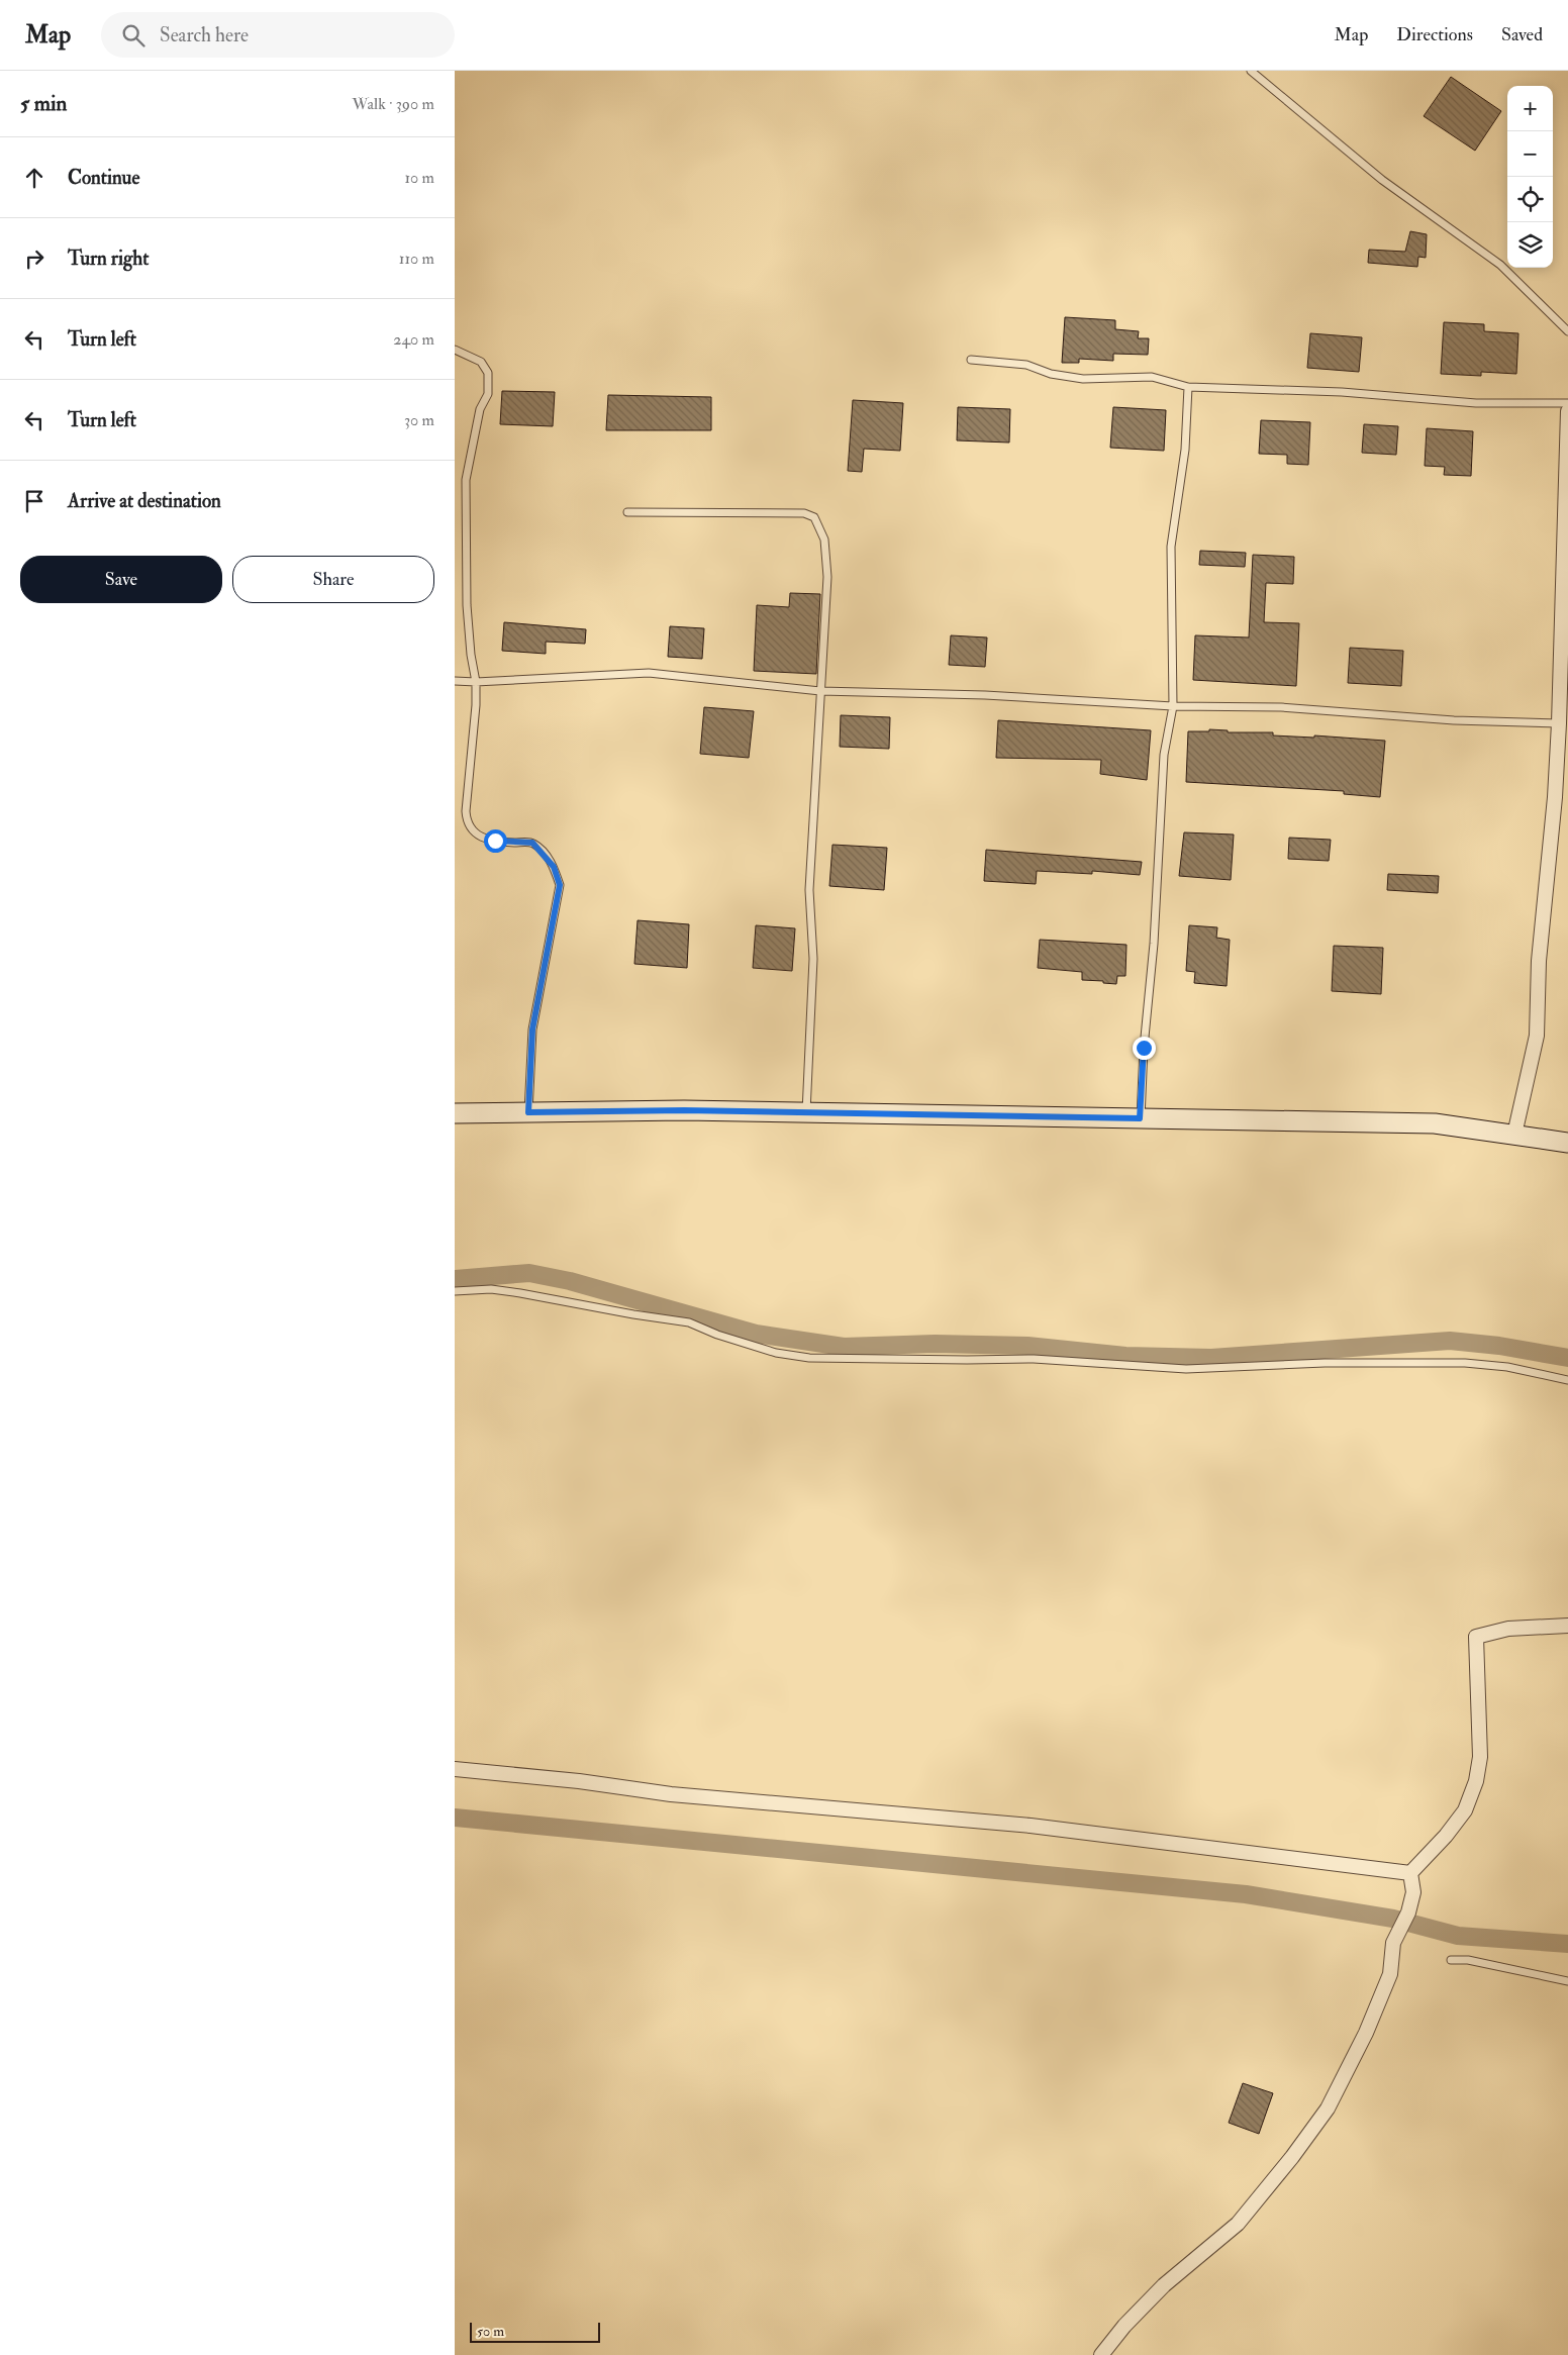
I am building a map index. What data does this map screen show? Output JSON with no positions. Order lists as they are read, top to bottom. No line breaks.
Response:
{"scale_bar":"50 m","page":{"header":"Map","search":"Search here","nav":["Map","Directions","Saved"],"heading":["5 min","Walk · 390 m"],"map_buttons":["+","−"],"list":[["Continue","10 m"],["Turn right","110 m"],["Turn left","240 m"],["Turn left","30 m"],"Arrive at destination"],"buttons":["Save","Share"],"scale":"50 m"}}
